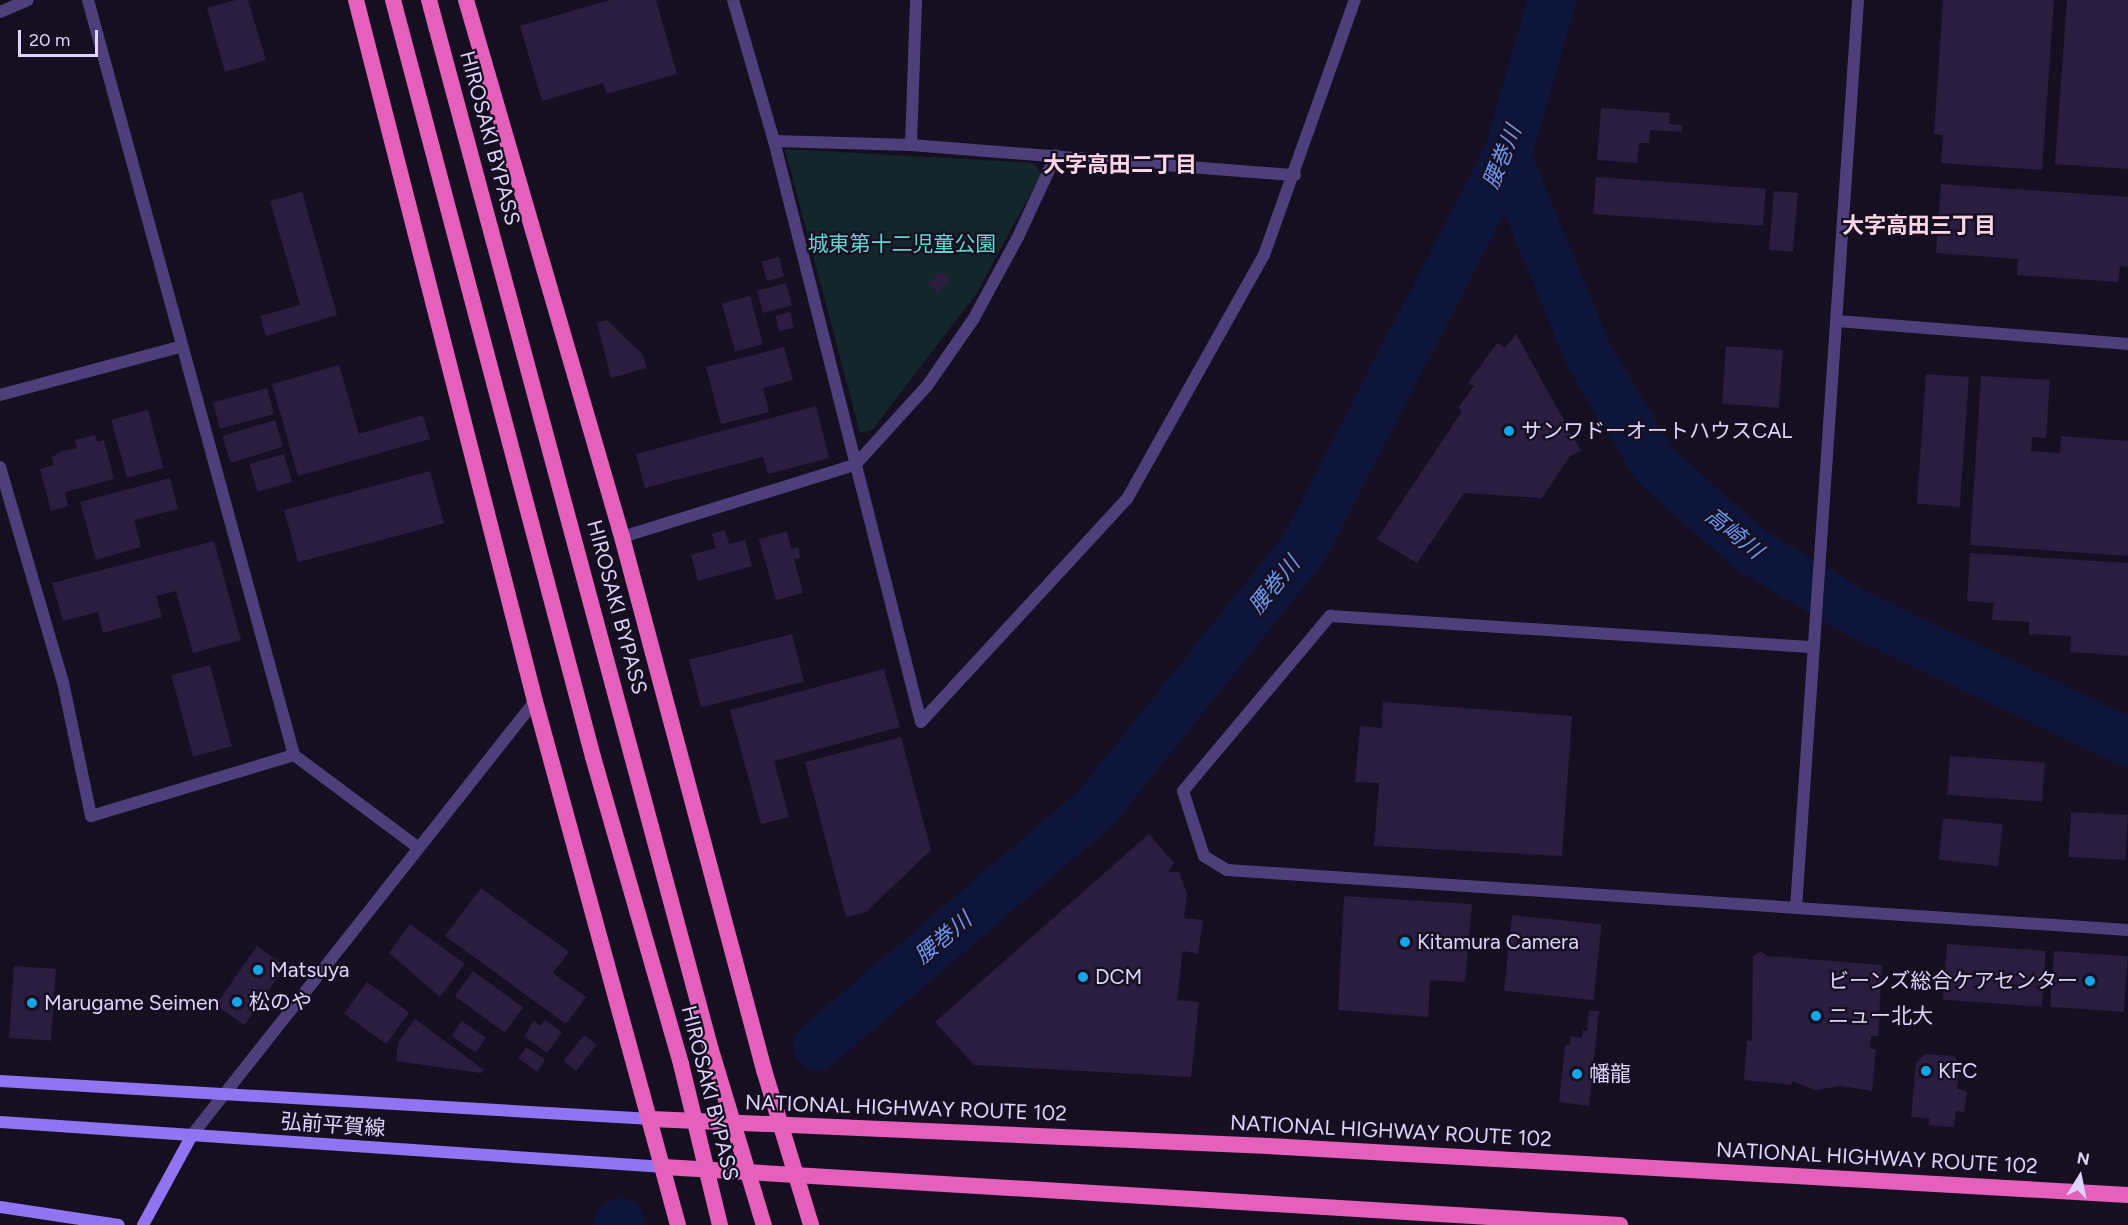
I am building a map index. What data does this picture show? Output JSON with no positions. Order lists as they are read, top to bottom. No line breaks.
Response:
{"streets":{"highway":["HIROSAKI BYPASS","NATIONAL HIGHWAY ROUTE 102"],"main road":["弘前平賀線"]},"crossings":[["NATIONAL HIGHWAY ROUTE 102","弘前平賀線"]],"districts":["大字高田二丁目","大字高田三丁目"],"water":["腰巻川","高崎川"],"parks":["城東第十二児童公園"],"places":["サンワドーオートハウスCAL","Kitamura Camera","Matsuya","DCM","ビーンズ総合ケアセンター","松のや","Marugame Seimen","ニュー北大","KFC","幡龍"],"scale_bar":"20 m","north":"top"}
